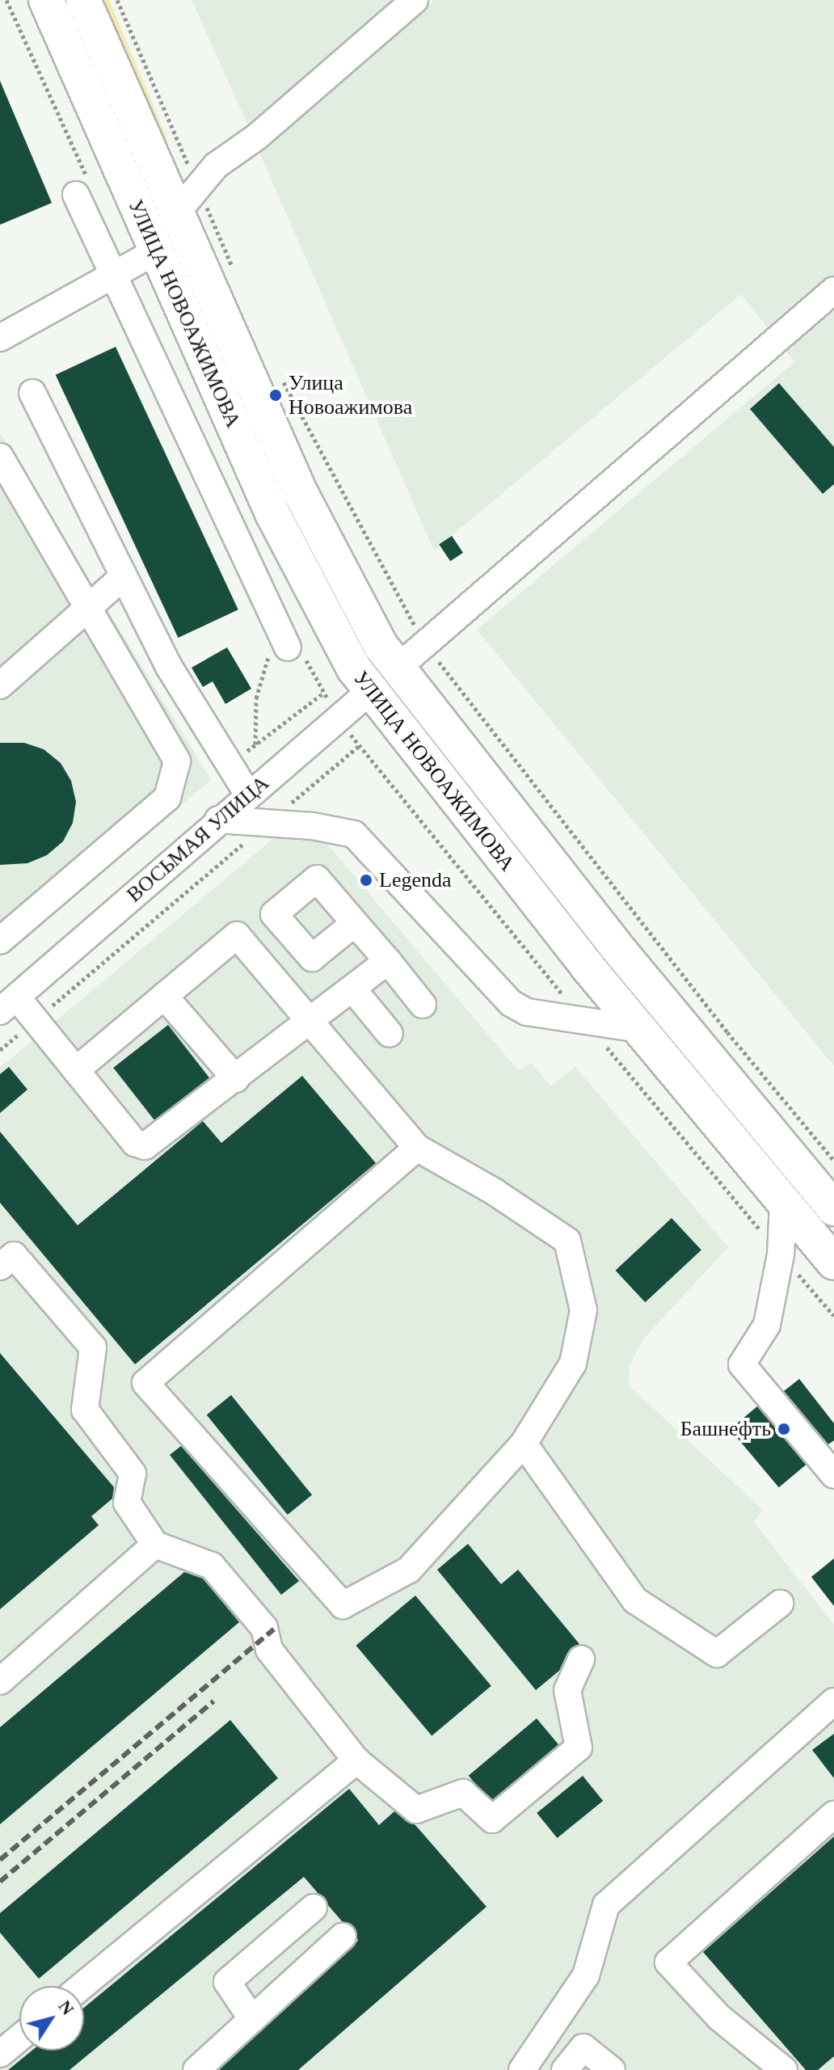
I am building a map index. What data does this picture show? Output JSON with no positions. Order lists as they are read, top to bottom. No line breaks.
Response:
{"streets":{"main road":["УЛИЦА НОВОАЖИМОВА","ВОСЬМАЯ УЛИЦА"]},"crossings":[["УЛИЦА НОВОАЖИМОВА","ВОСЬМАЯ УЛИЦА"]],"places":["Улица Новоажимова","Legenda","Башнефть"],"north":"top right"}
